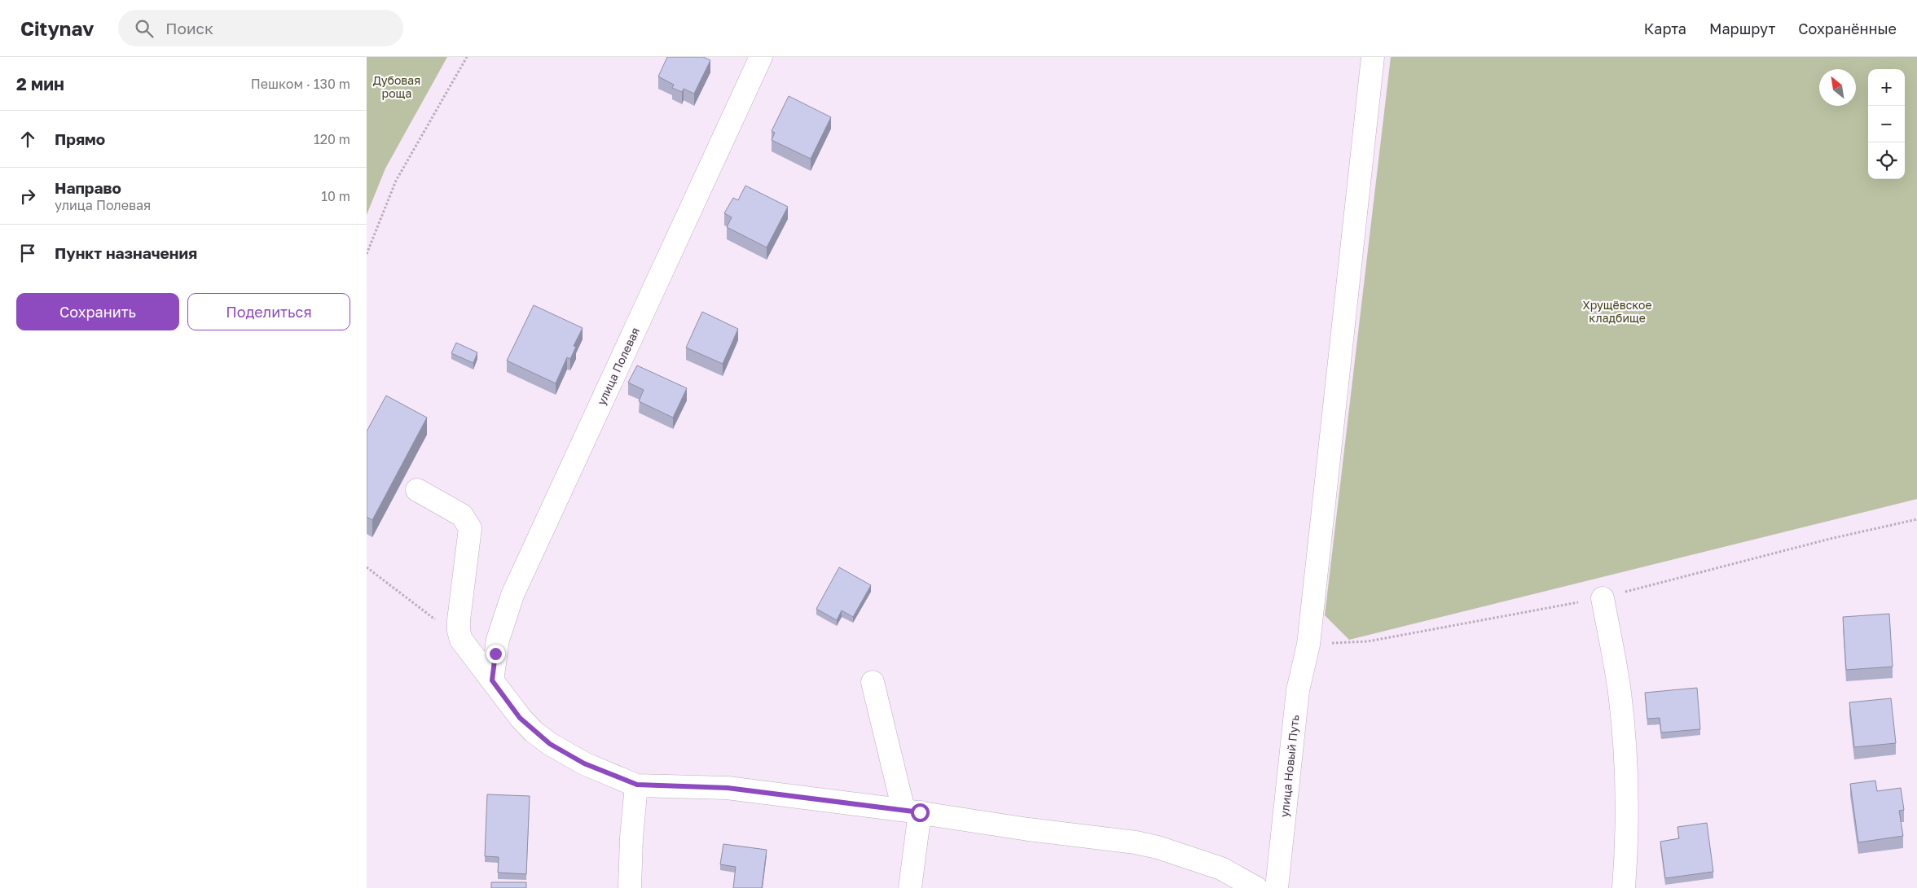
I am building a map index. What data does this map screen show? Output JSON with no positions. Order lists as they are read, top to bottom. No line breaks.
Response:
{"streets":{"street":["улица Полевая","улица Новый Путь"]},"parks":["Дубовая роща","Хрущёвское кладбище"],"north":"top left","page":{"header":"Citynav","search":"Поиск","nav":["Карта","Маршрут","Сохранённые"],"heading":["2 мин","Пешком · 130 m"],"map_buttons":["+","−"],"list":[["Прямо","120 m"],["Направо","улица Полевая","10 m"],"Пункт назначения"],"buttons":["Сохранить","Поделиться"]}}
